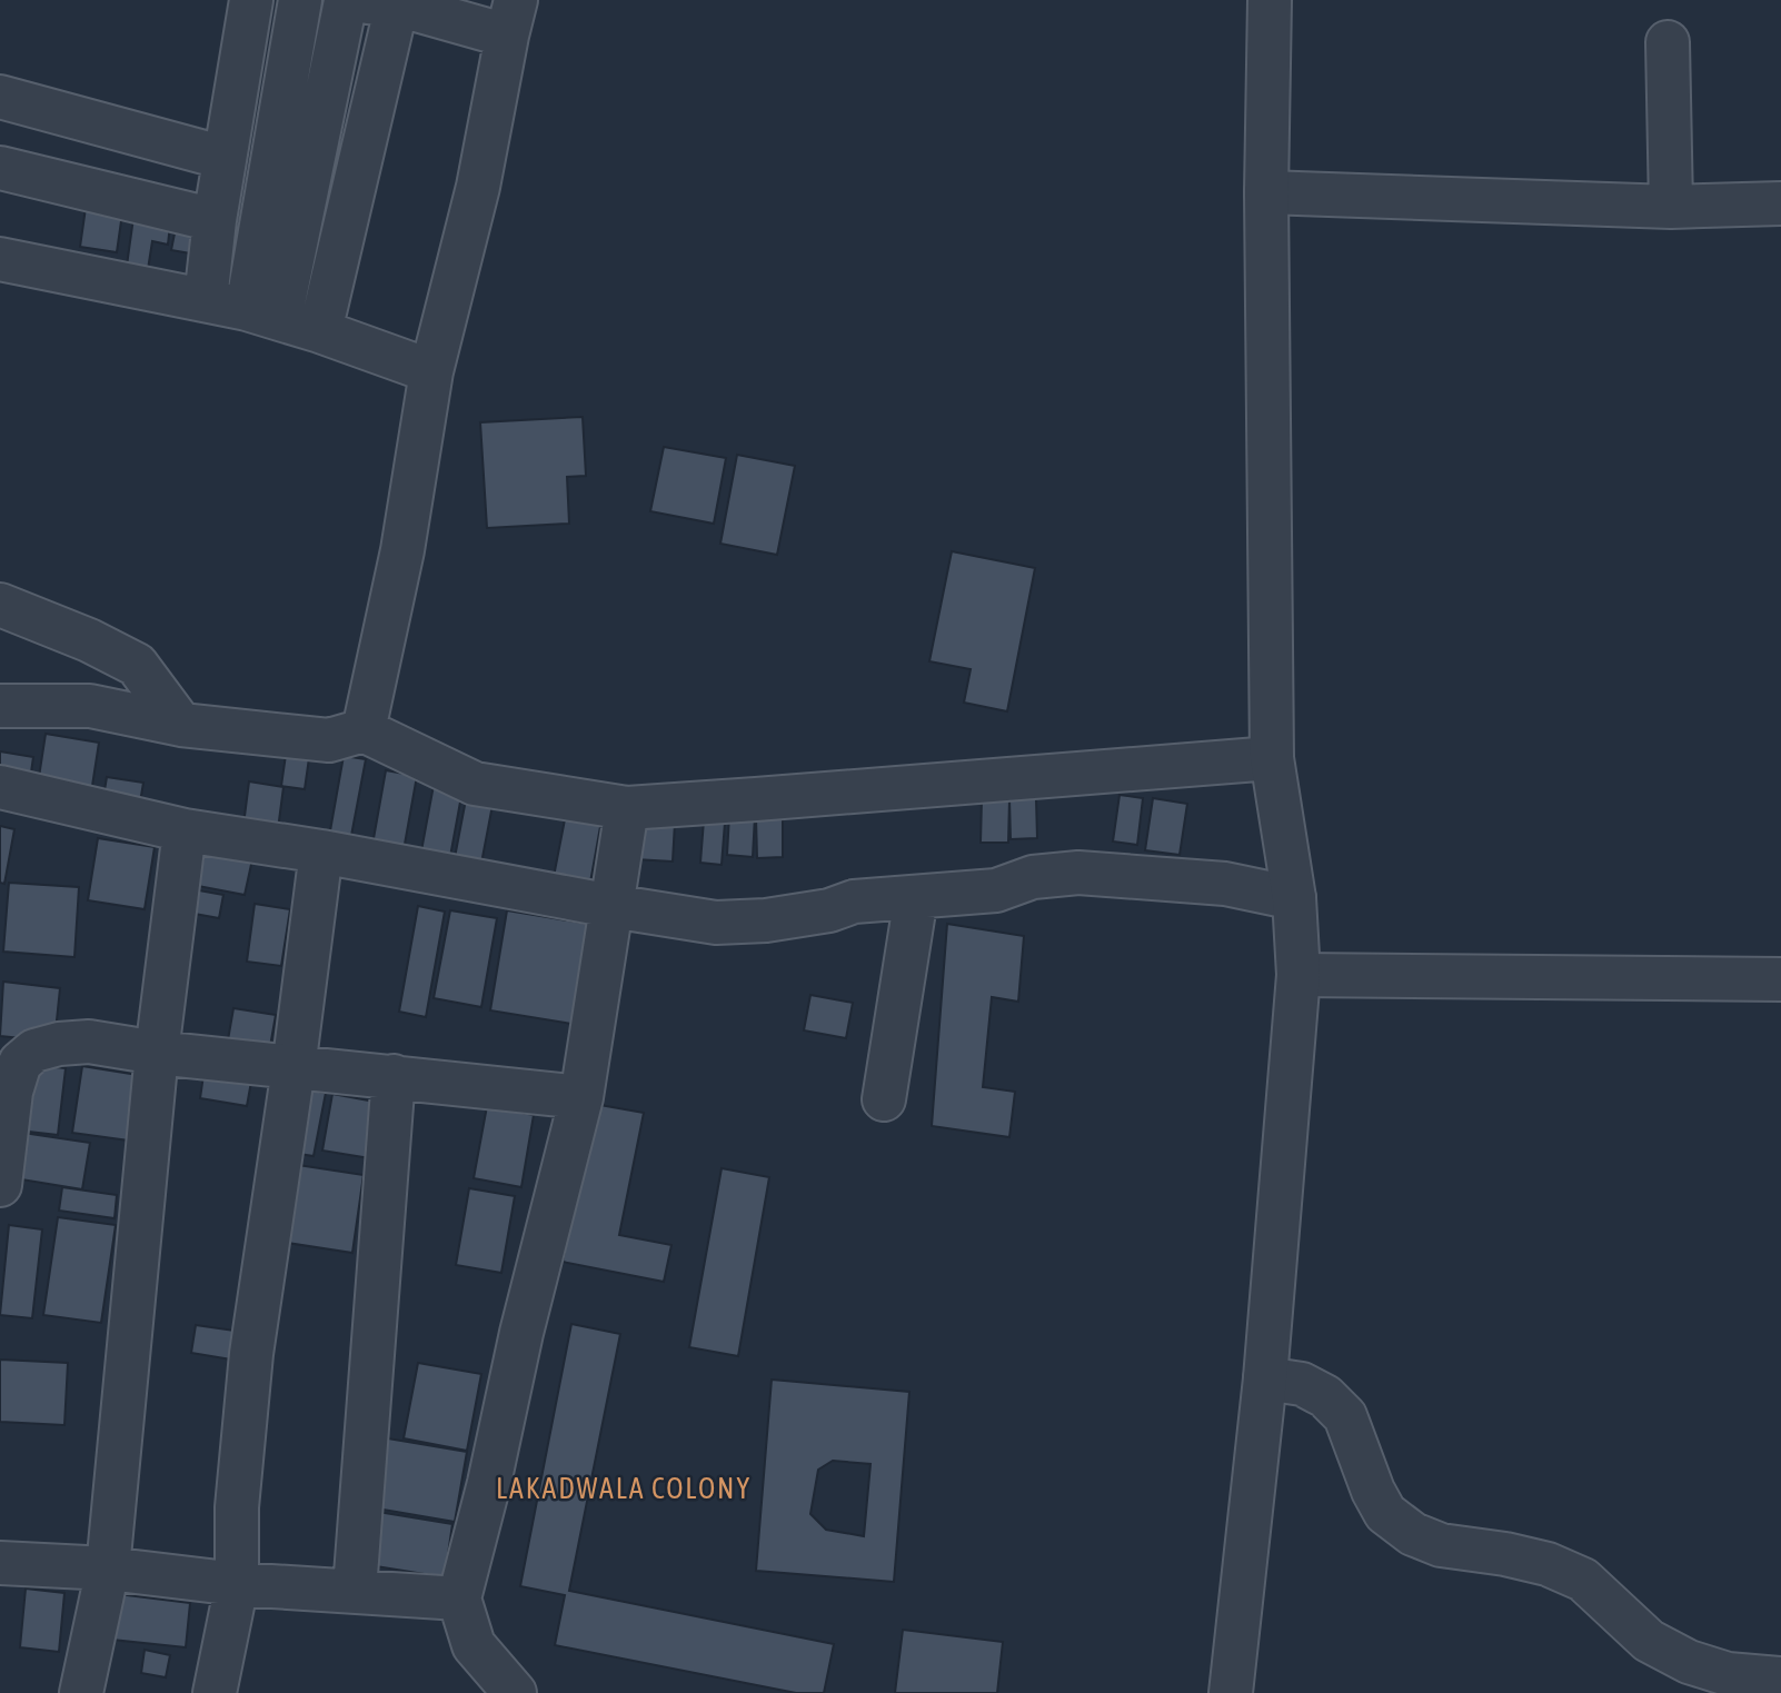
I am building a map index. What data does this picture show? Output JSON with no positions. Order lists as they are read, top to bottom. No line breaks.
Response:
{"districts":["LAKADWALA COLONY"]}
